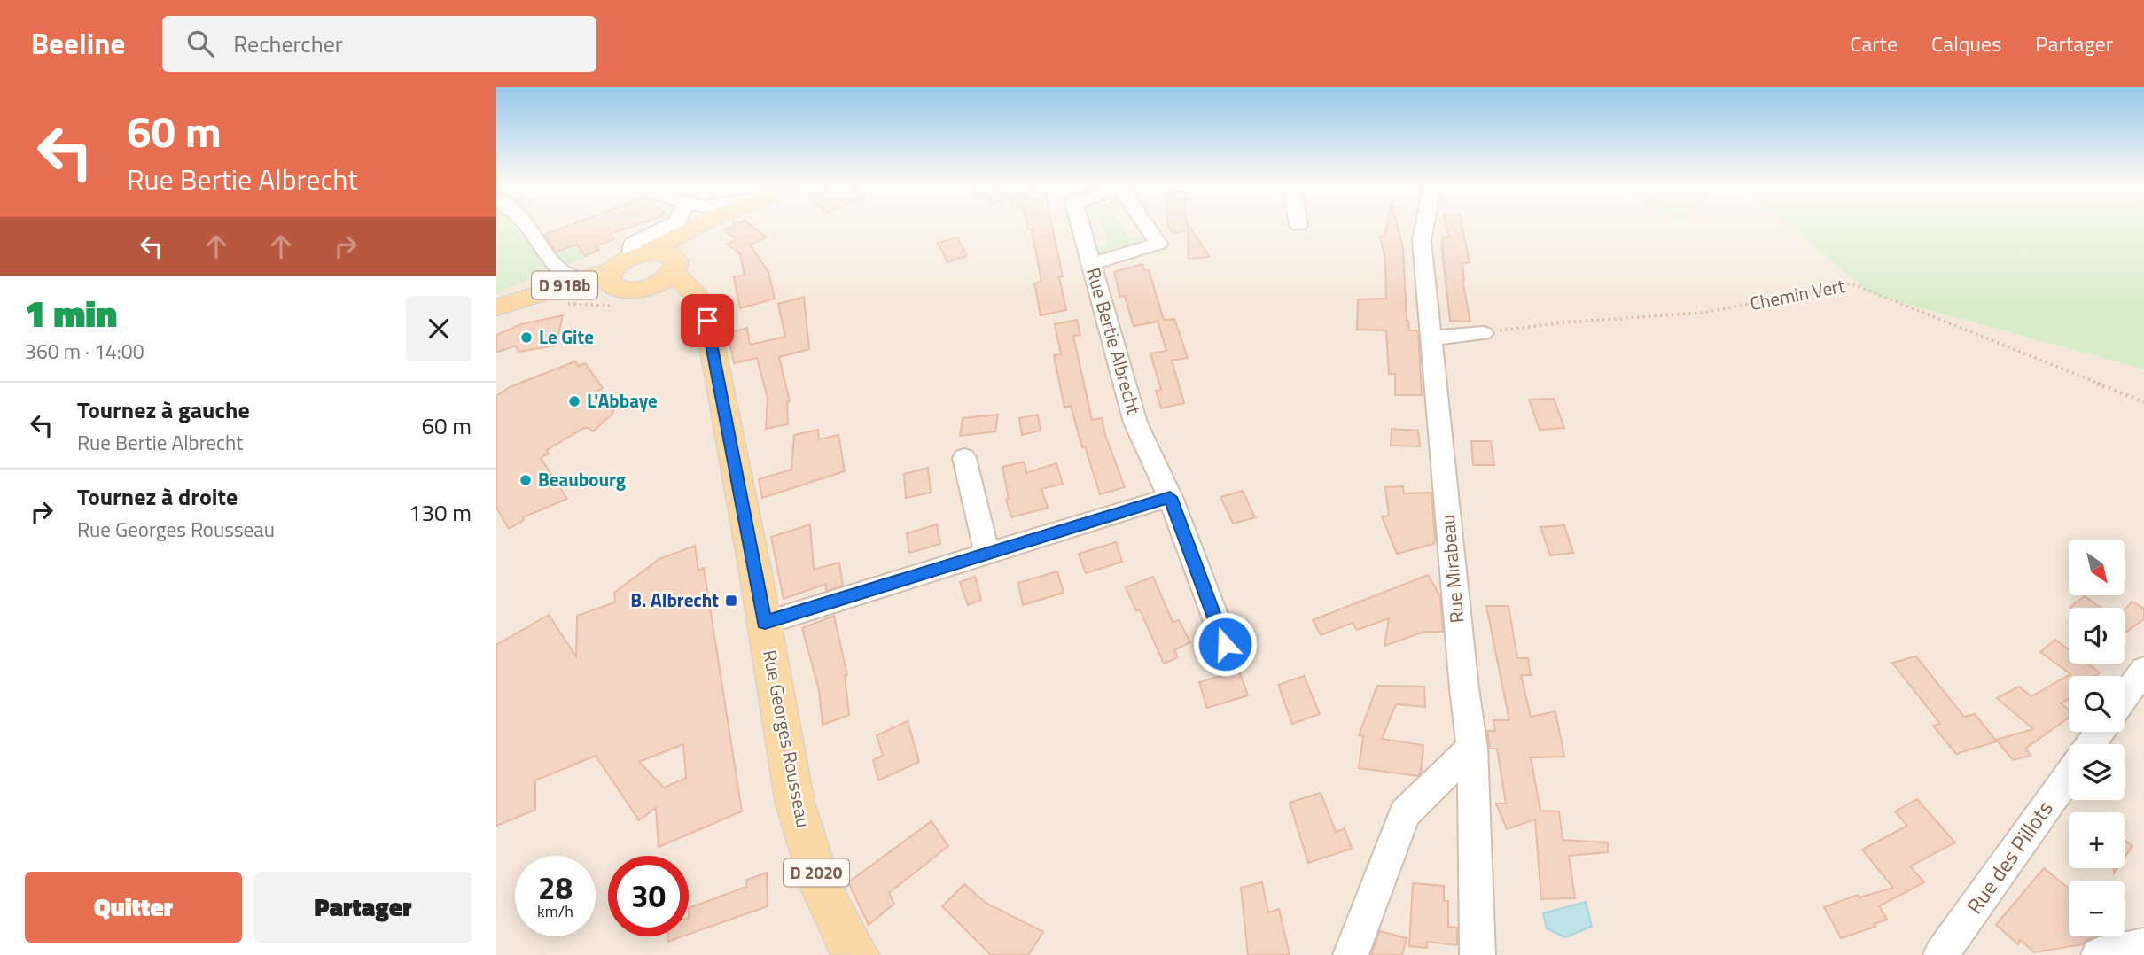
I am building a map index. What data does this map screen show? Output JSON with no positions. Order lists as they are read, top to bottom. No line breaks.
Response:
{"streets":{"main road":["D 918b","Rue Georges Rousseau","D 2020"],"street":["Rue Bertie Albrecht","Rue Mirabeau","Rue des Pillots"],"path":["Chemin Vert"]},"places":{"other":["Le Gite","L'Abbaye","Beaubourg"],"transit":["B. Albrecht"]},"north":"bottom right","page":{"header":"Beeline","search":"Rechercher","nav":["Carte","Calques","Partager"],"turn":["60 m","Rue Bertie Albrecht"],"heading":["1 min","360 m · 14:00"],"list":[{"name":"Tournez à gauche","note":"Rue Bertie Albrecht","value":"60 m"},{"name":"Tournez à droite","note":"Rue Georges Rousseau","value":"130 m"}],"map_buttons":["+","−"],"speed":"28 km/h","limit":"30","buttons":["Quitter","Partager"]}}
